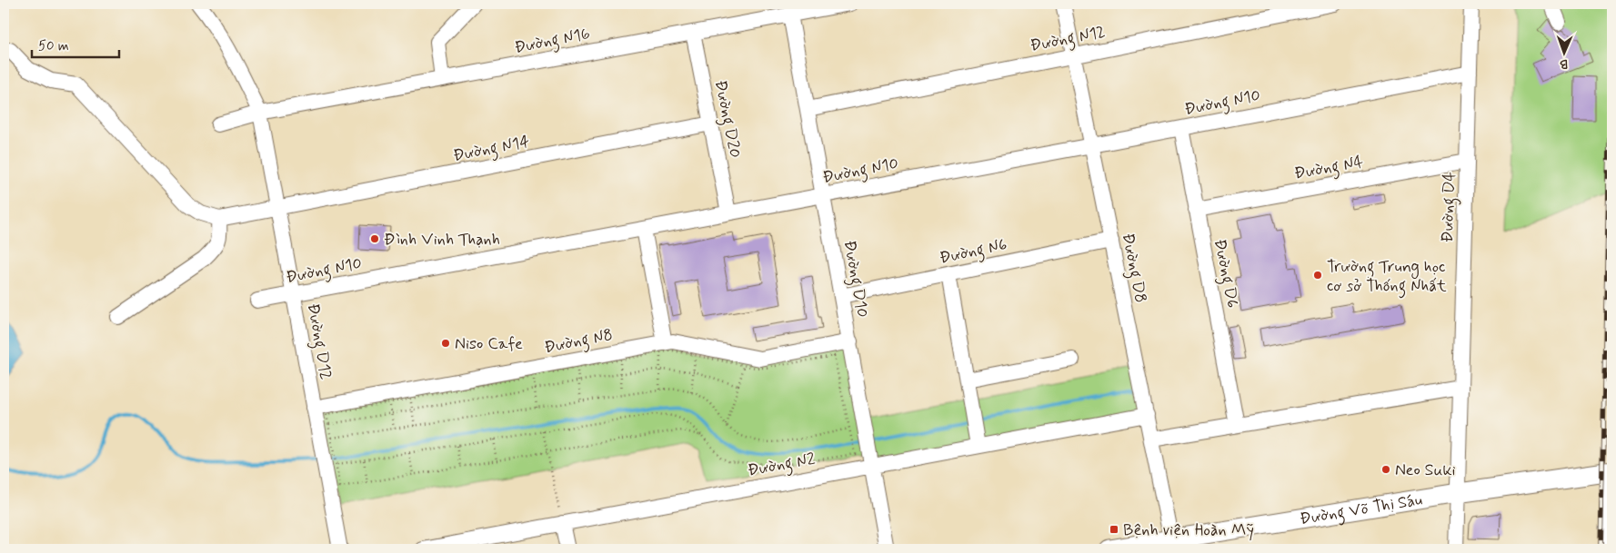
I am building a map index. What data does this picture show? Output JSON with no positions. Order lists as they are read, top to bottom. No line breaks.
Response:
{"streets":{"main road":["Đường Võ Thị Sáu"],"street":["Đường N12","Đường N16","Đường N10","Đường D20","Đường N14","Đường N4","Đường D4","Đường N6","Đường D8","Đường D6","Đường D10","Đường N8","Đường D12","Đường N2"]},"crossings":[["Đường N12","Đường D8"],["Đường N12","Đường D10"],["Đường N16","Đường D20"],["Đường N16","Đường D10"],["Đường N16","Đường D12"],["Đường N10","Đường D20"],["Đường N10","Đường D4"],["Đường N10","Đường D8"],["Đường N10","Đường D6"],["Đường N10","Đường D10"],["Đường N10","Đường D12"],["Đường D20","Đường N14"],["Đường N14","Đường D12"],["Đường N4","Đường D4"],["Đường N4","Đường D6"],["Đường D4","Đường Võ Thị Sáu"],["Đường N6","Đường D8"],["Đường N6","Đường D10"],["Đường D8","Đường N2"],["Đường D8","Đường Võ Thị Sáu"],["Đường D10","Đường N8"],["Đường D10","Đường N2"],["Đường N8","Đường D12"]],"places":{"other":["Đình Vinh Thạnh","Trường Trung học cơ sở Thống Nhất","Niso Cafe","Neo Suki"],"transit":["Bệnh viện Hoàn Mỹ"]},"scale_bar":"50 m","north":"bottom"}
